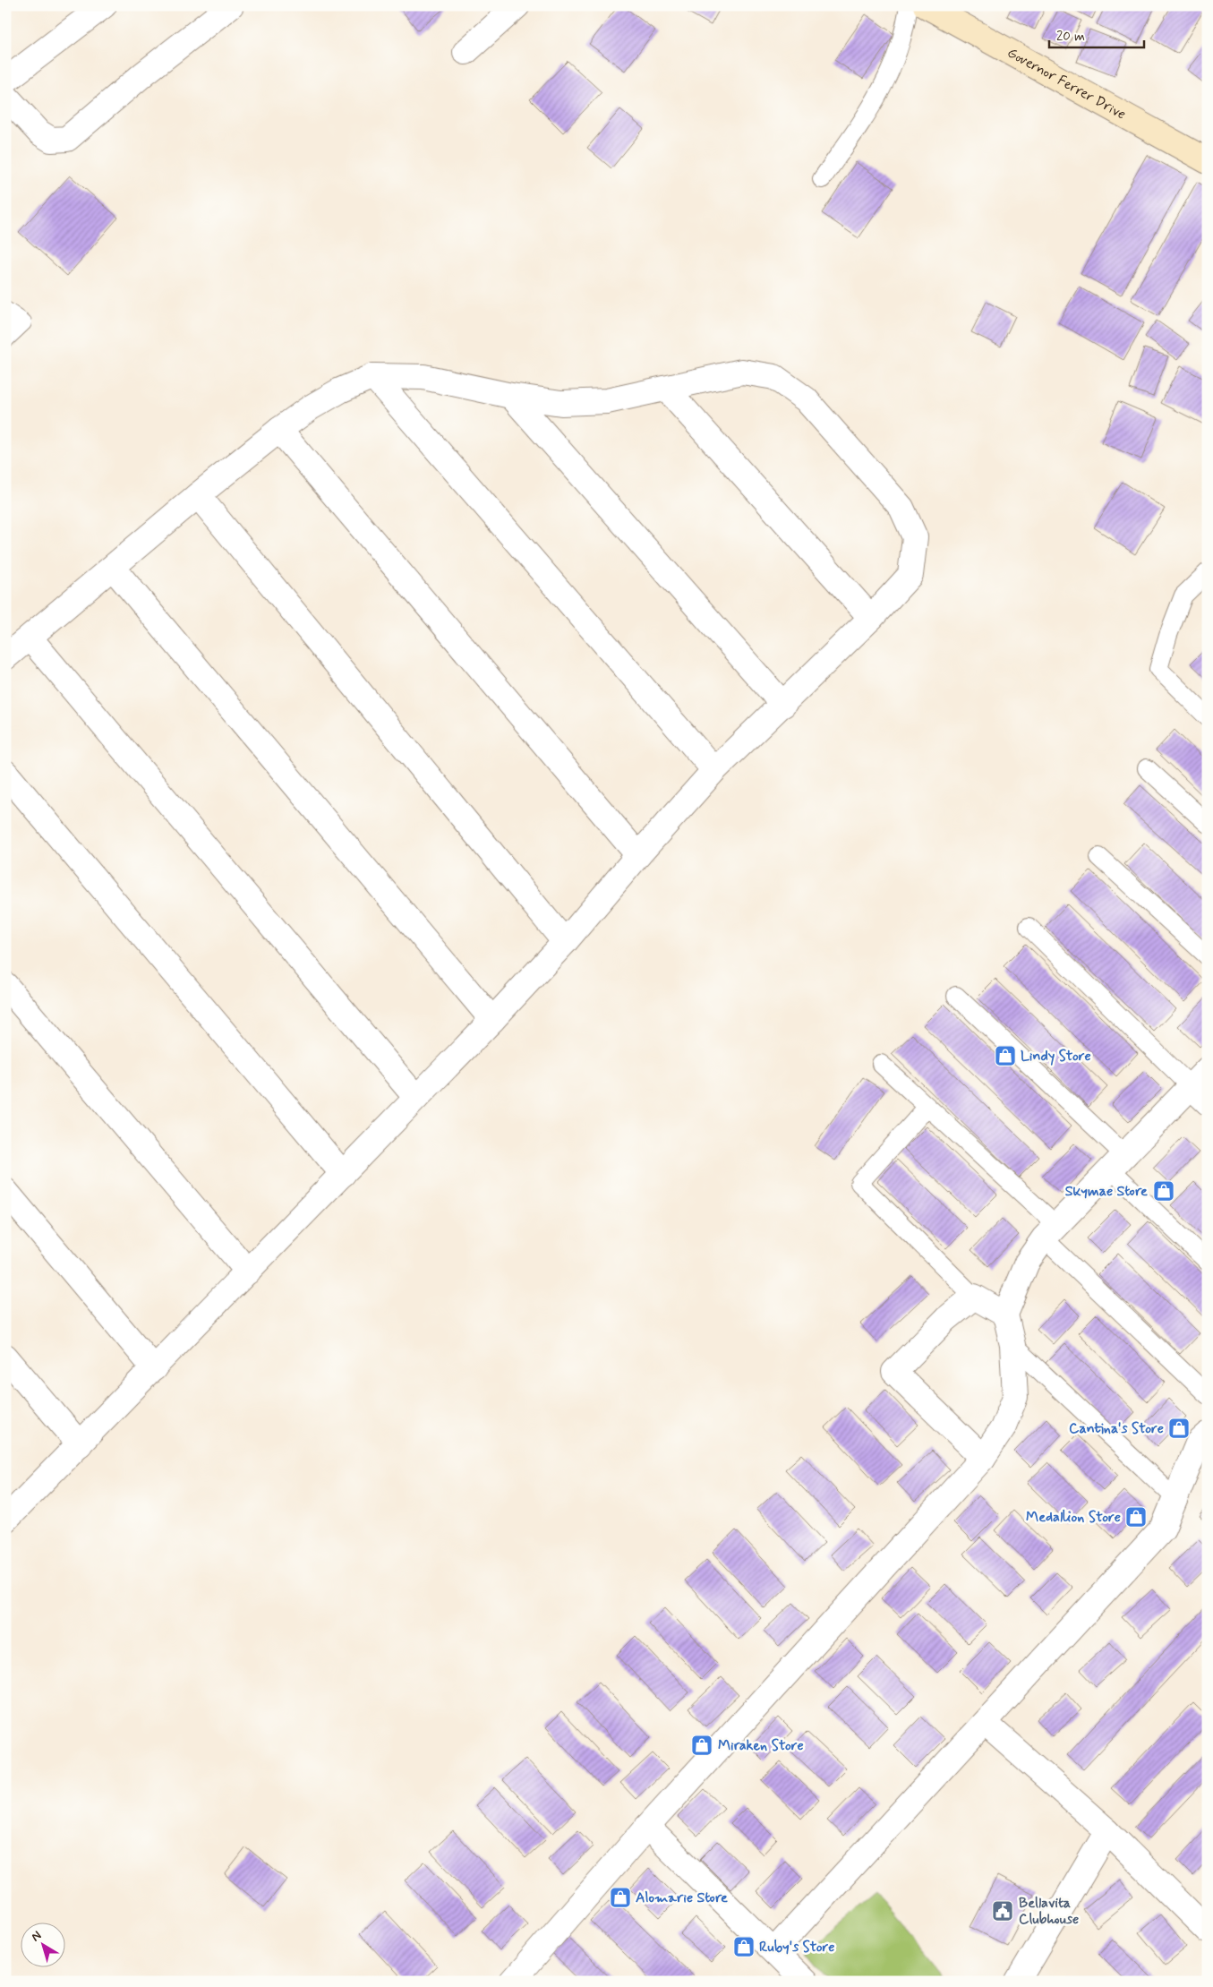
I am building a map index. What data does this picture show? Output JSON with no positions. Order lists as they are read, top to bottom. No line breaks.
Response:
{"streets":{"main road":["Governor Ferrer Drive"]},"places":{"shop":["Lindy Store","Skymae Store","Cantina's Store","Medallion Store","Miraken Store","Alomarie Store","Ruby's Store"],"public building":["Bellavita Clubhouse"]},"scale_bar":"20 m","north":"top left"}
